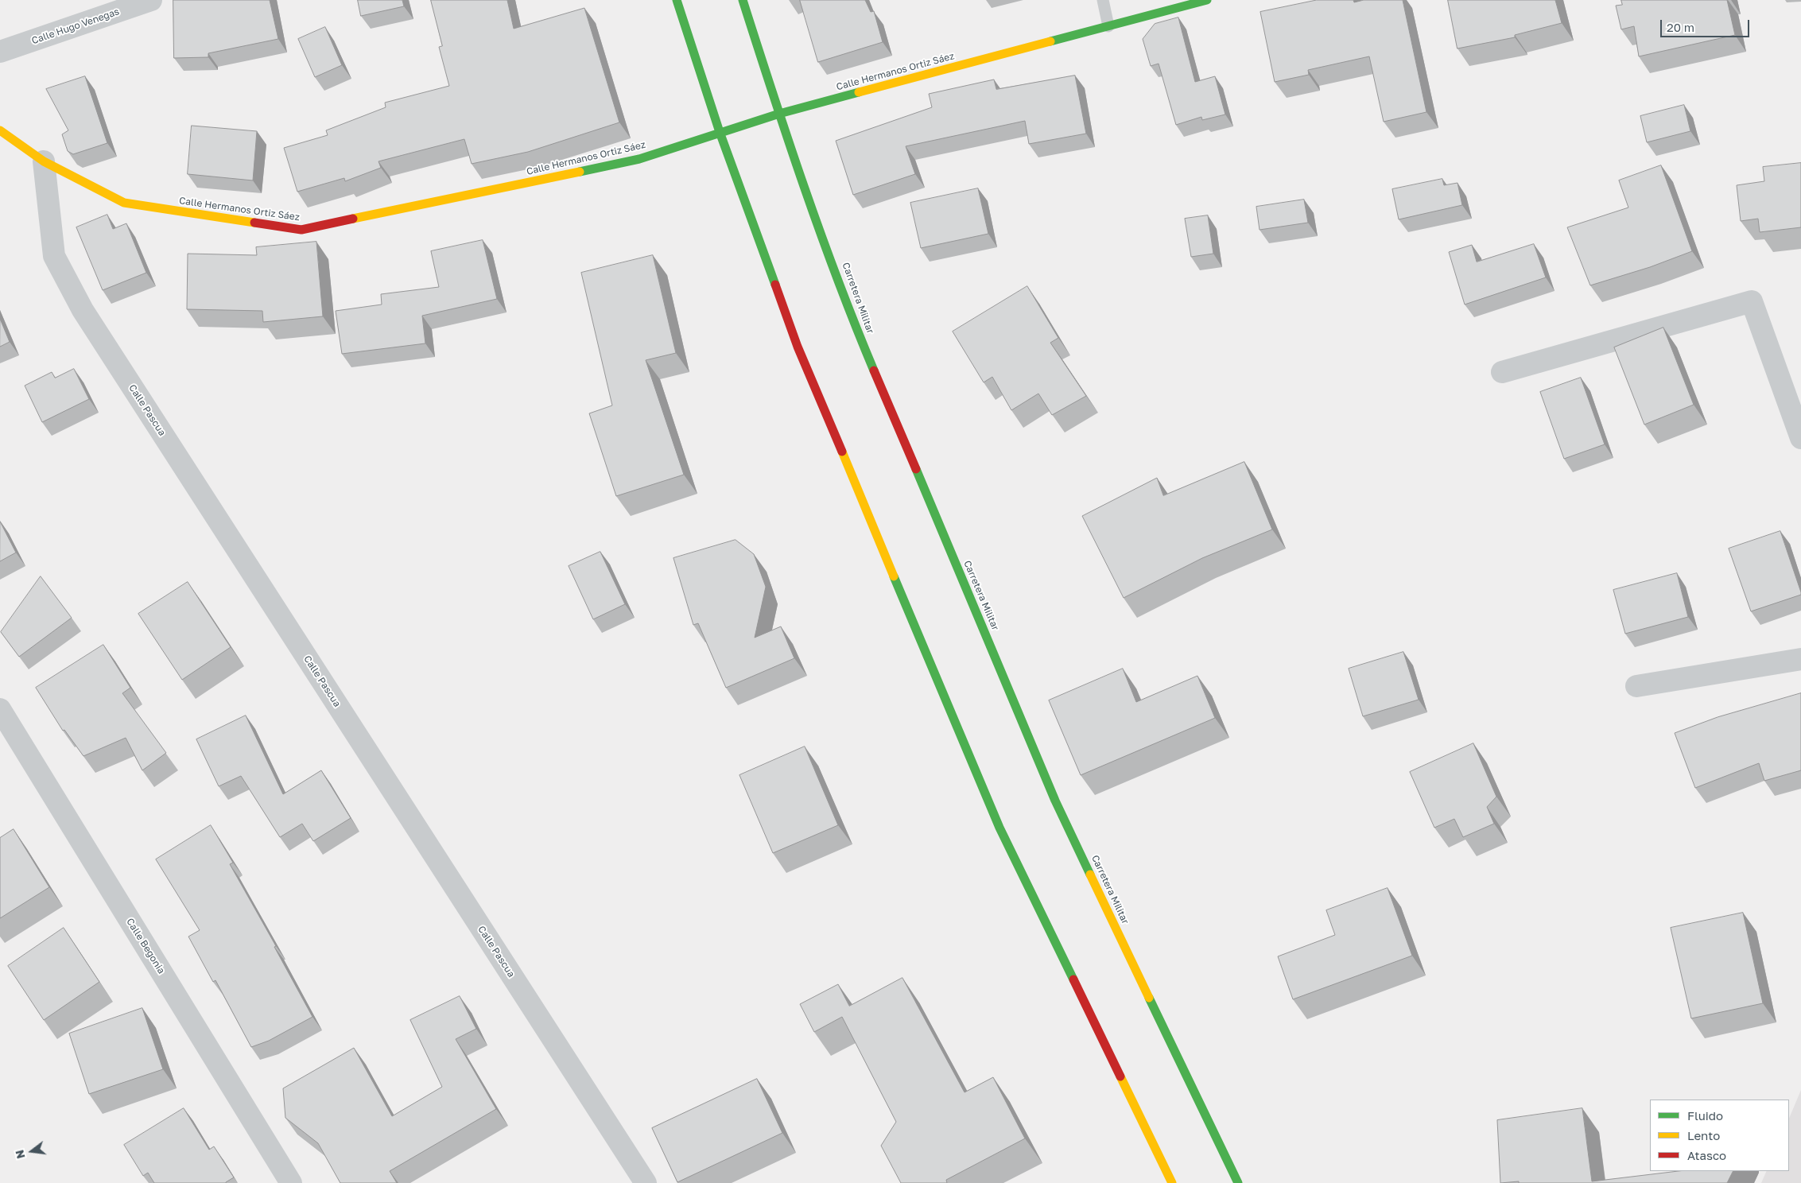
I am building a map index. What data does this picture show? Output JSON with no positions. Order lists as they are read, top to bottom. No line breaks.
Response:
{"streets":{"main road":["Calle Hermanos Ortiz Sáez","Carretera Militar"],"street":["Calle Hugo Venegas","Calle Pascua","Calle Begonia"]},"crossings":[["Calle Hermanos Ortiz Sáez","Carretera Militar"],["Calle Hermanos Ortiz Sáez","Calle Pascua"]],"legend":["Fluido","Lento","Atasco"],"scale_bar":"20 m","north":"left"}
